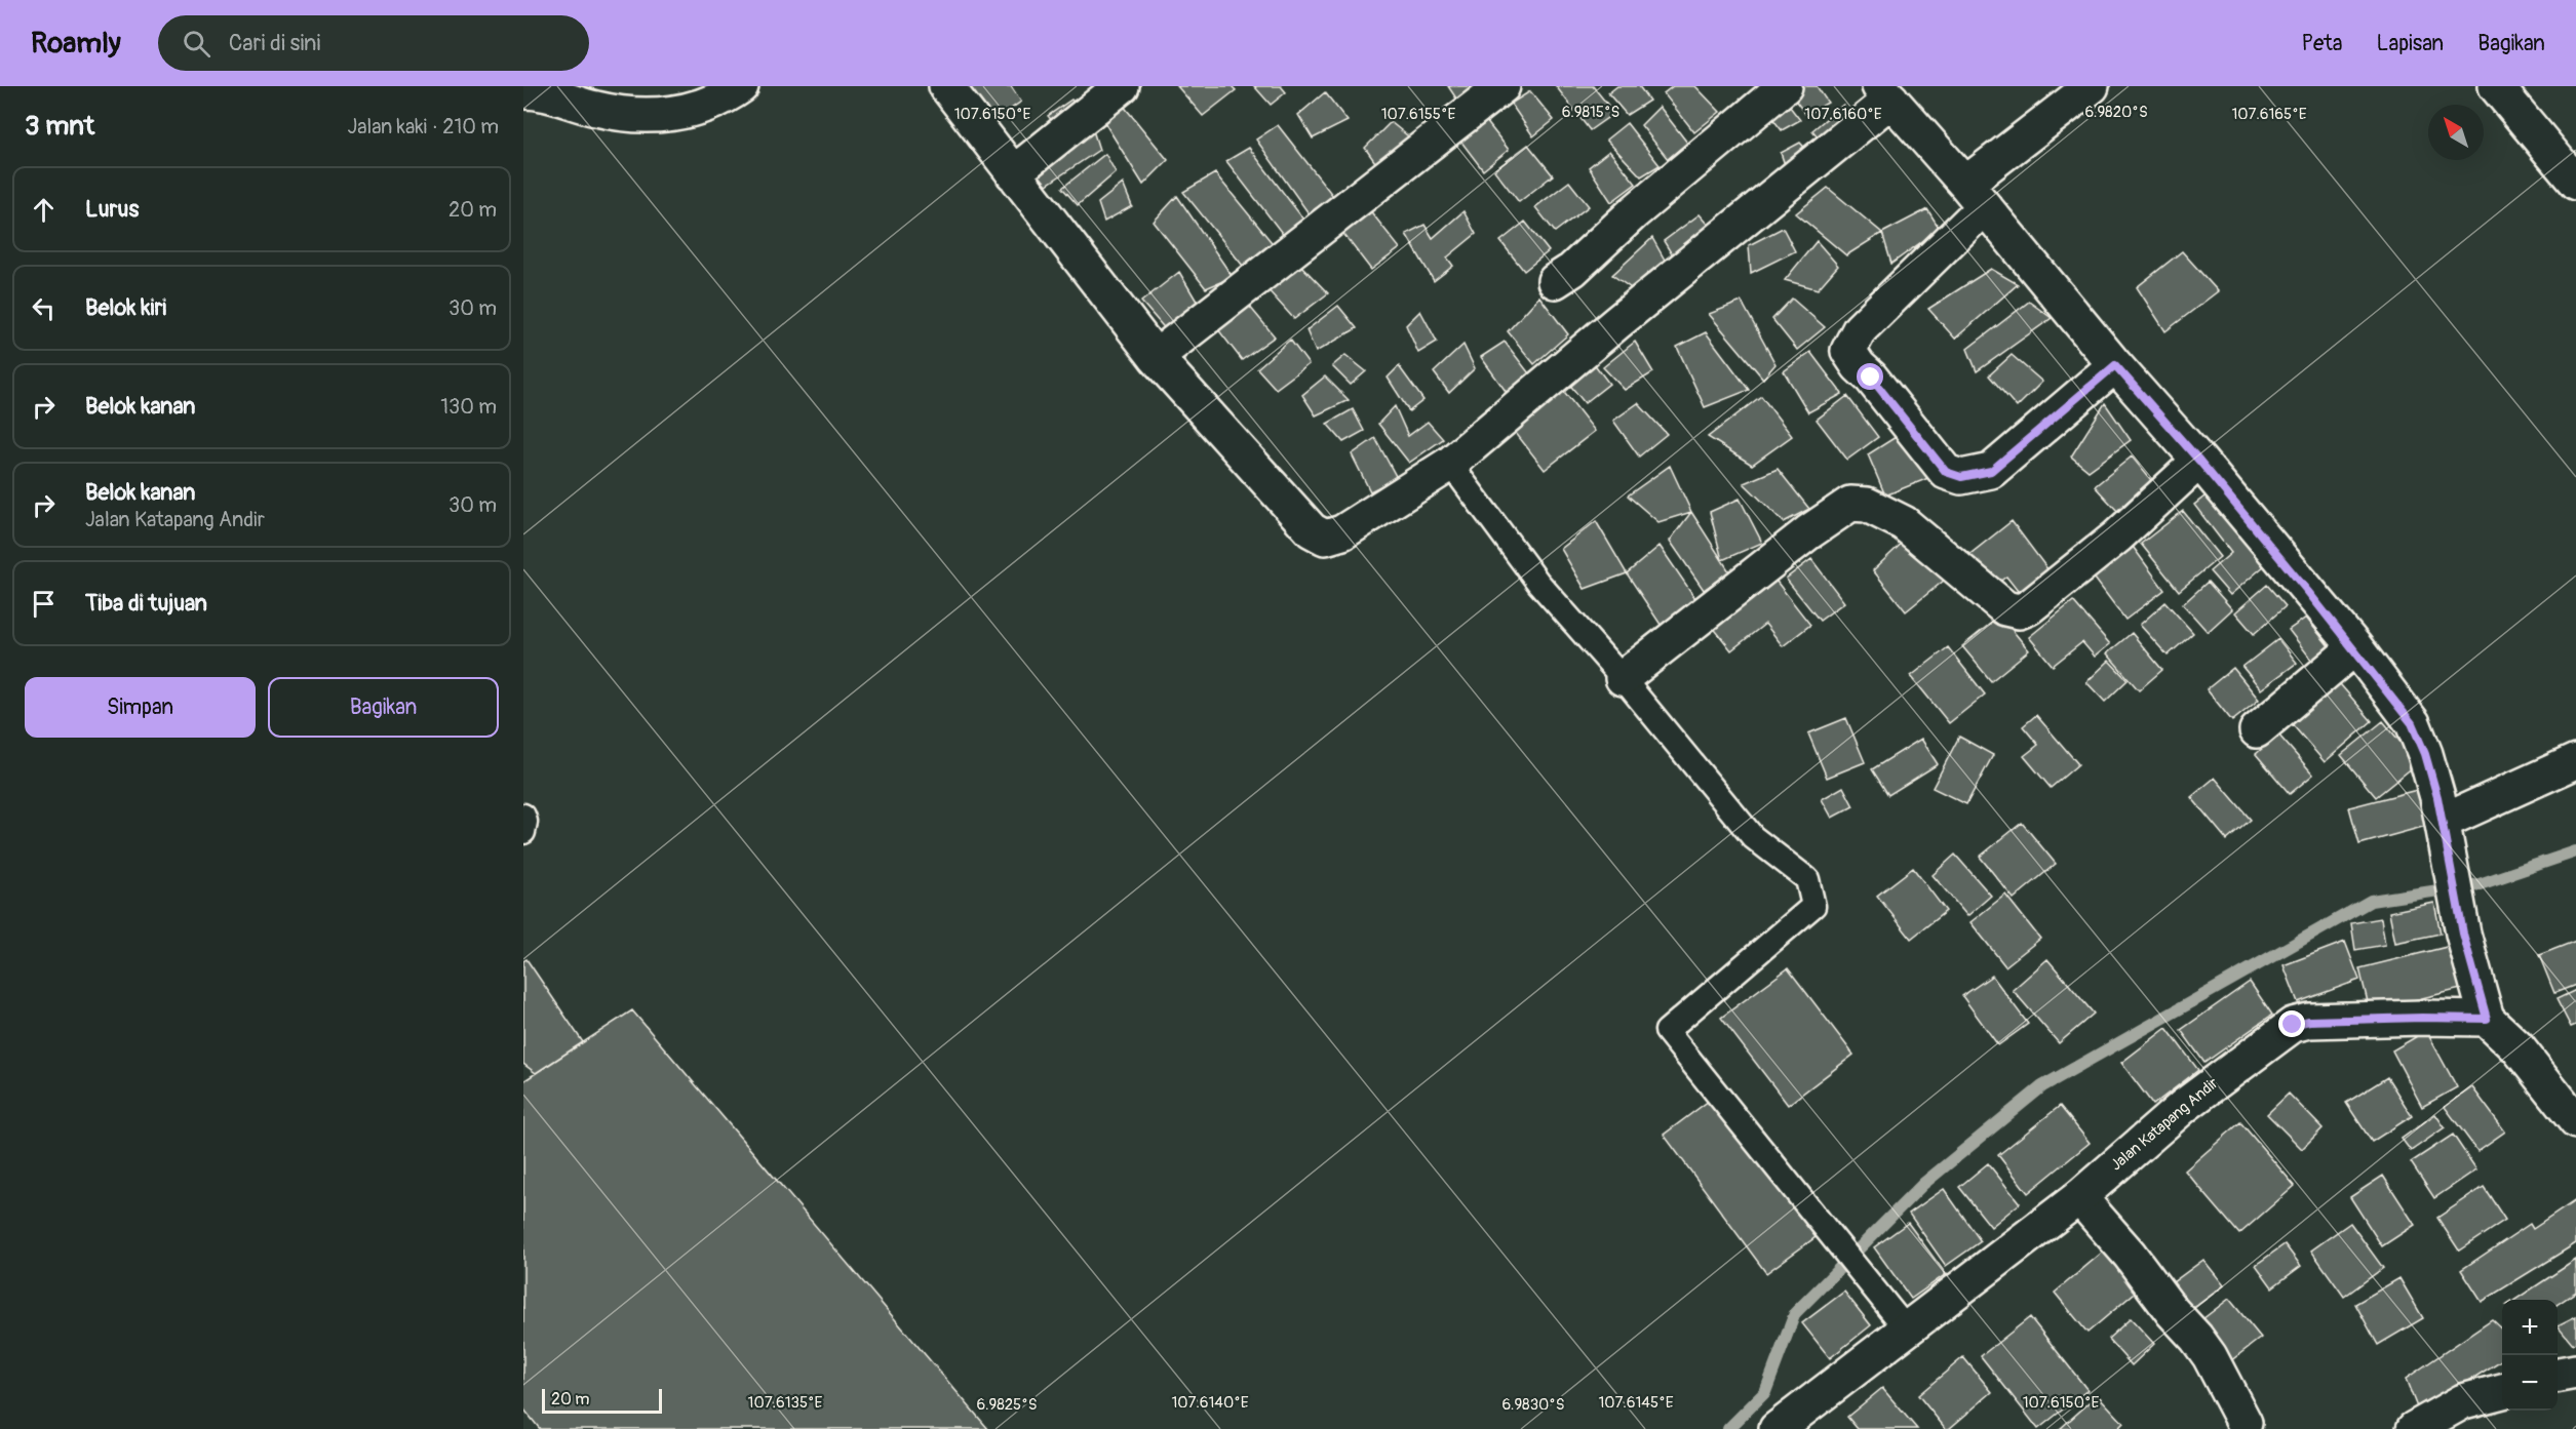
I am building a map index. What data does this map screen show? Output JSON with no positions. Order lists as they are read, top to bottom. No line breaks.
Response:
{"streets":{"street":["Jalan Katapang Andir"]},"scale_bar":"20 m","north":"top left","page":{"header":"Roamly","search":"Cari di sini","nav":["Peta","Lapisan","Bagikan"],"heading":["3 mnt","Jalan kaki · 210 m"],"list":[["Lurus","20 m"],["Belok kiri","30 m"],["Belok kanan","130 m"],["Belok kanan","Jalan Katapang Andir","30 m"],"Tiba di tujuan"],"buttons":["Simpan","Bagikan"],"map_buttons":["+","−"],"scale":"20 m"},"coordinates":["6.9815°S","6.9820°S","107.6160°E","107.6150°E","107.6155°E","107.6165°E","107.6135°E","107.6140°E","107.6145°E","6.9825°S","6.9830°S"]}
